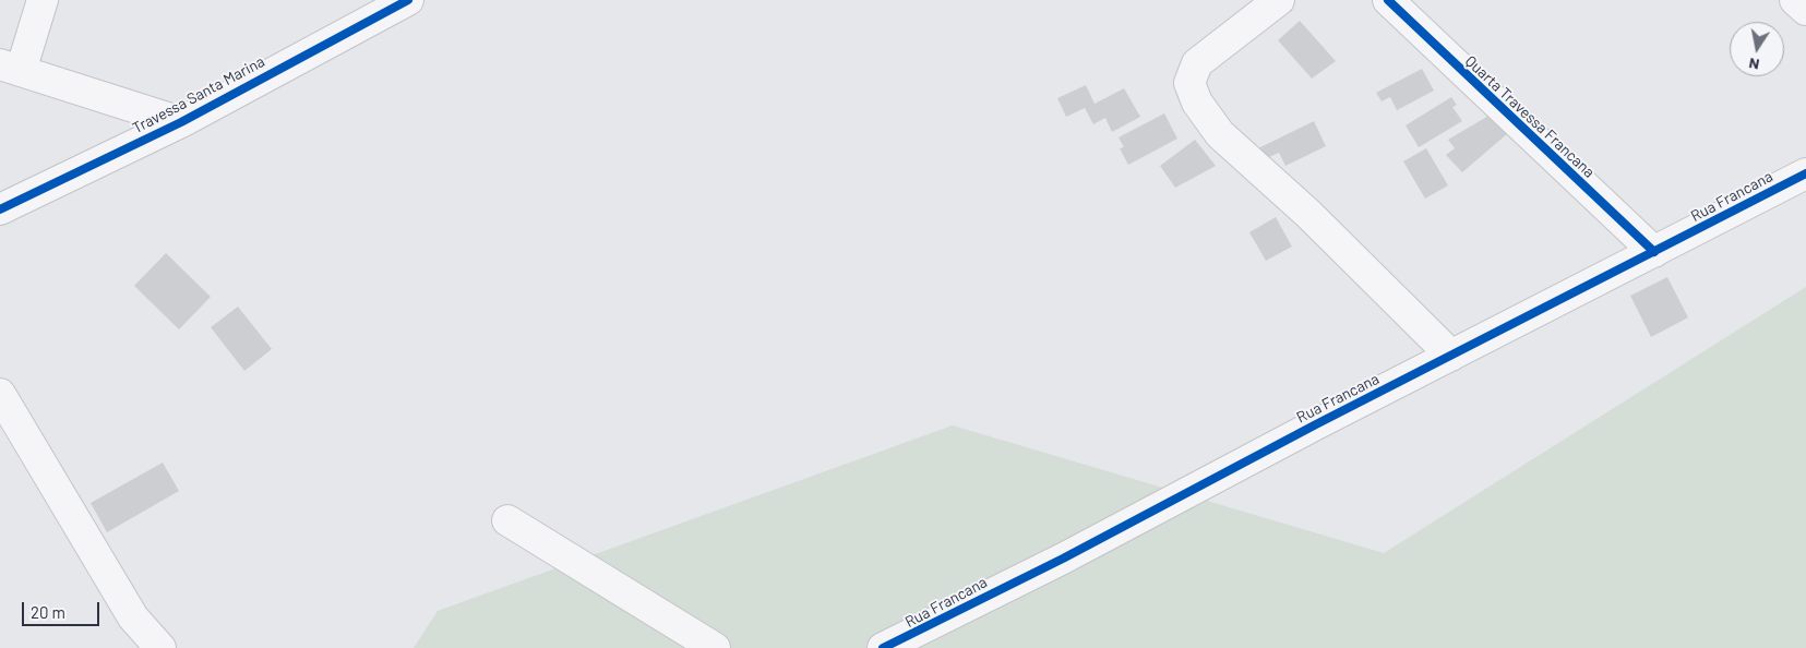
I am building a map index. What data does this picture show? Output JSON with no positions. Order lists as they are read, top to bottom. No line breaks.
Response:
{"streets":{"street":["Travessa Santa Marina","Quarta Travessa Francana","Rua Francana"]},"crossings":[["Quarta Travessa Francana","Rua Francana"]],"scale_bar":"20 m","north":"bottom"}
